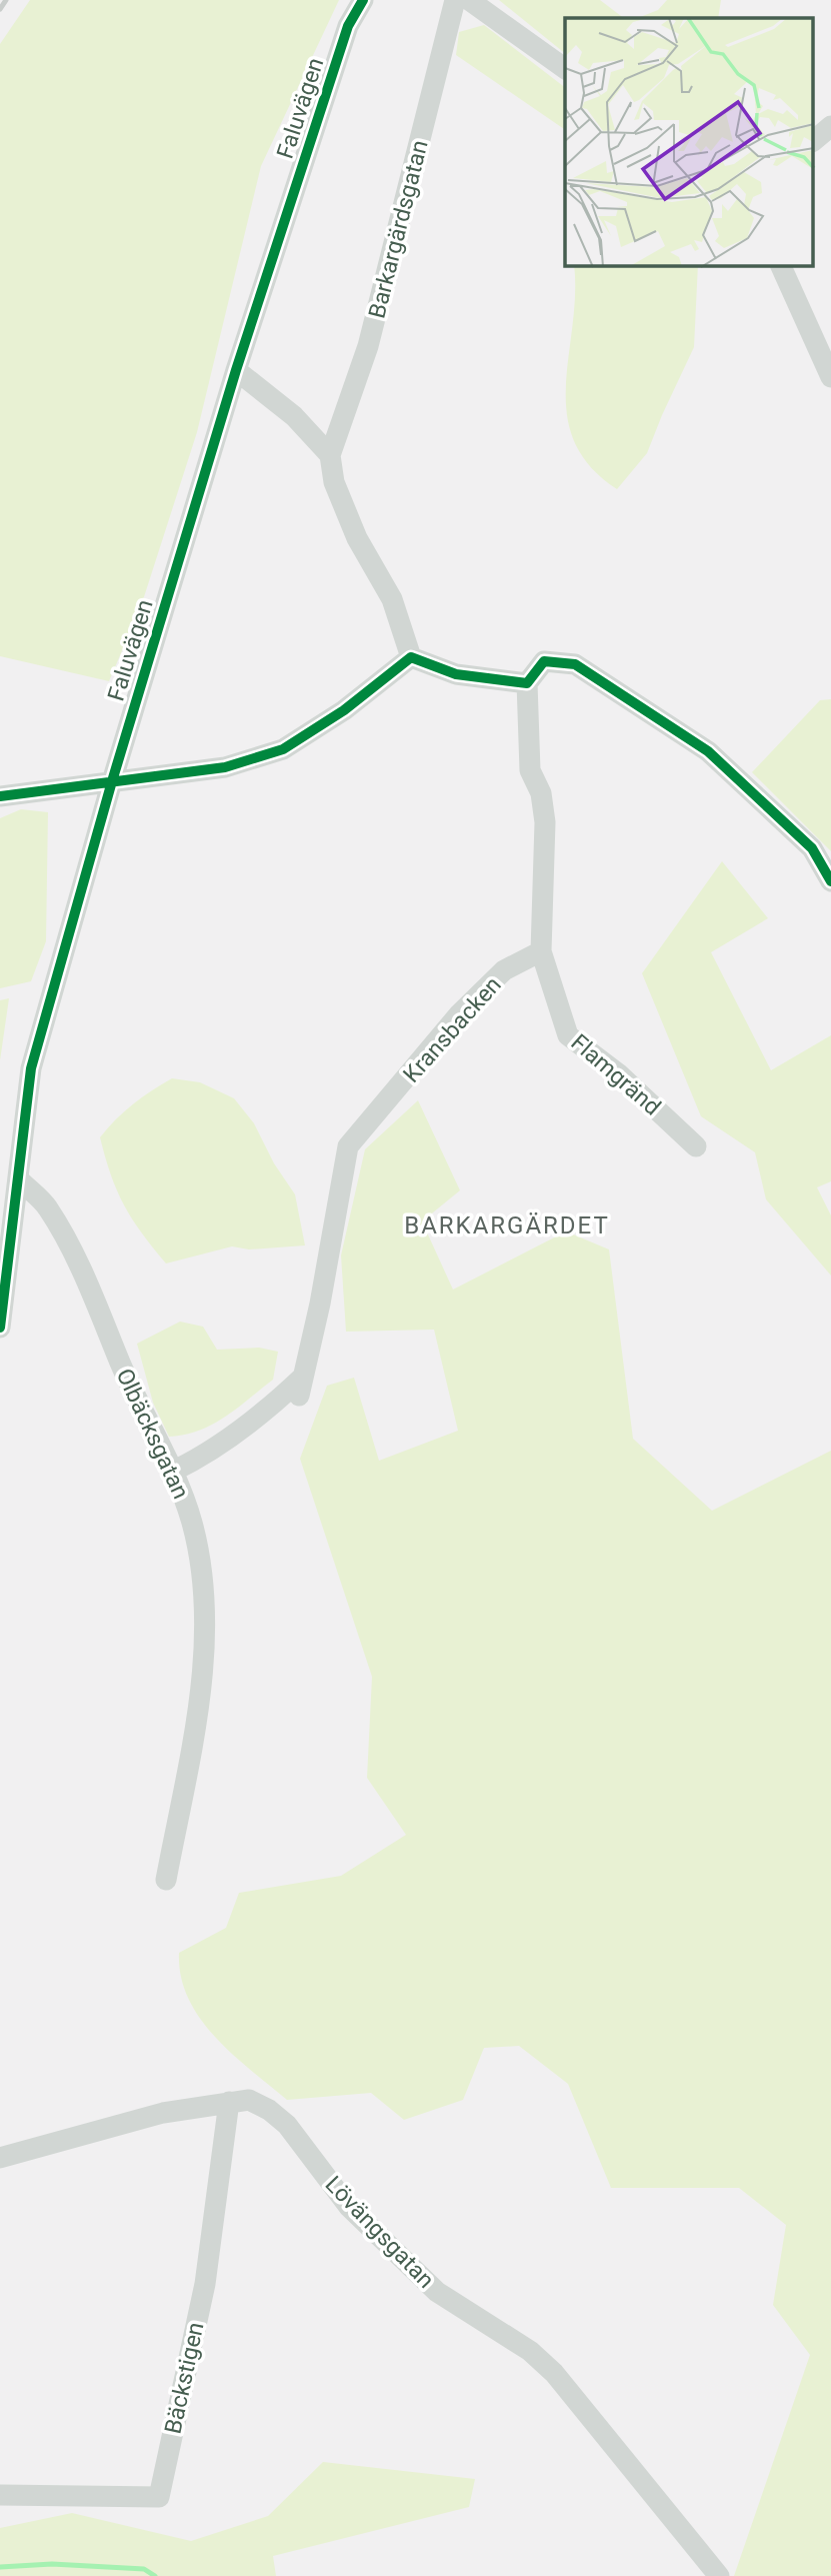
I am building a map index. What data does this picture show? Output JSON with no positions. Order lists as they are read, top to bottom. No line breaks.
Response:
{"streets":{"street":["Faluvägen","Barkargärdsgatan","Kransbacken","Flamgränd","Olbäcksgatan","Lövängsgatan","Bäckstigen"]},"crossings":[["Faluvägen","Olbäcksgatan"],["Kransbacken","Flamgränd"],["Kransbacken","Olbäcksgatan"],["Lövängsgatan","Bäckstigen"]],"districts":["BARKARGÄRDET"]}
